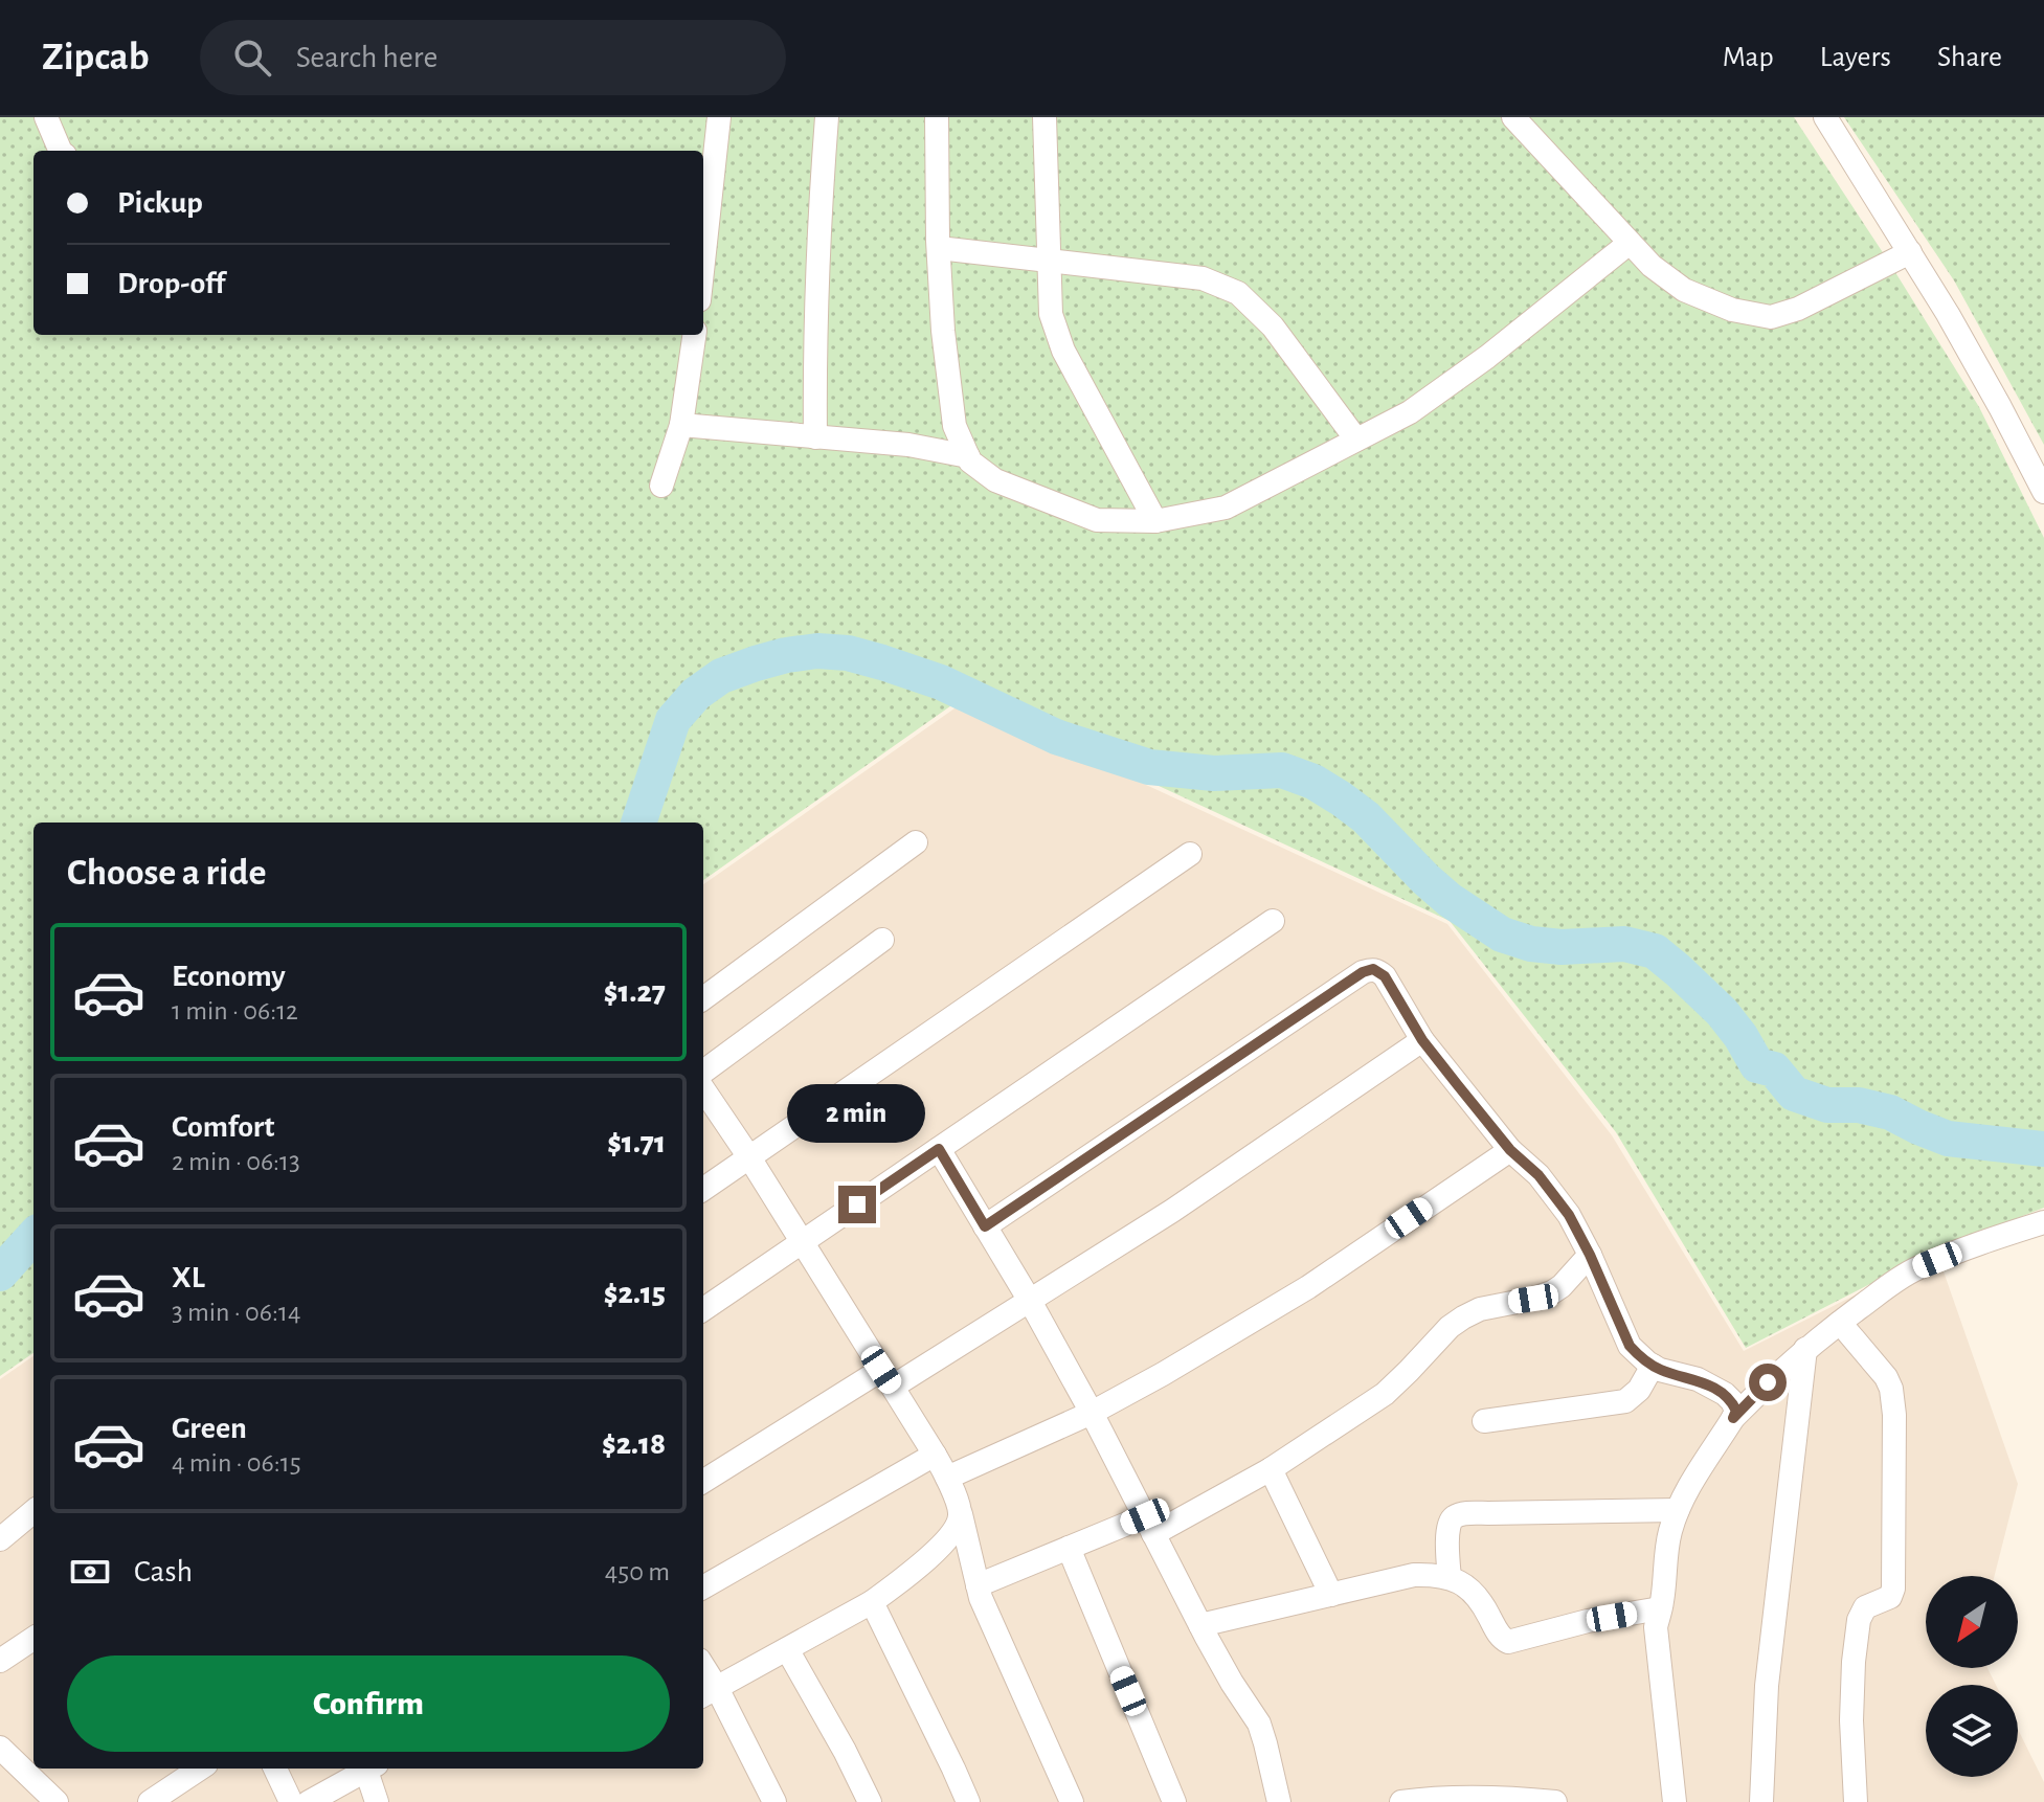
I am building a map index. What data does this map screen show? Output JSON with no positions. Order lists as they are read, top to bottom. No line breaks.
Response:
{"north":"bottom left","page":{"header":"Zipcab","search":"Search here","nav":["Map","Layers","Share"],"banner":["Pickup","Drop-off"],"heading":"Choose a ride","list":[{"name":"Economy","note":"1 min · 06:12","value":"$1.27"},{"name":"Comfort","note":"2 min · 06:13","value":"$1.71"},{"name":"XL","note":"3 min · 06:14","value":"$2.15"},{"name":"Green","note":"4 min · 06:15","value":"$2.18"}],"bubble":"2 min","pay":["Cash","450 m"],"buttons":"Confirm"}}
